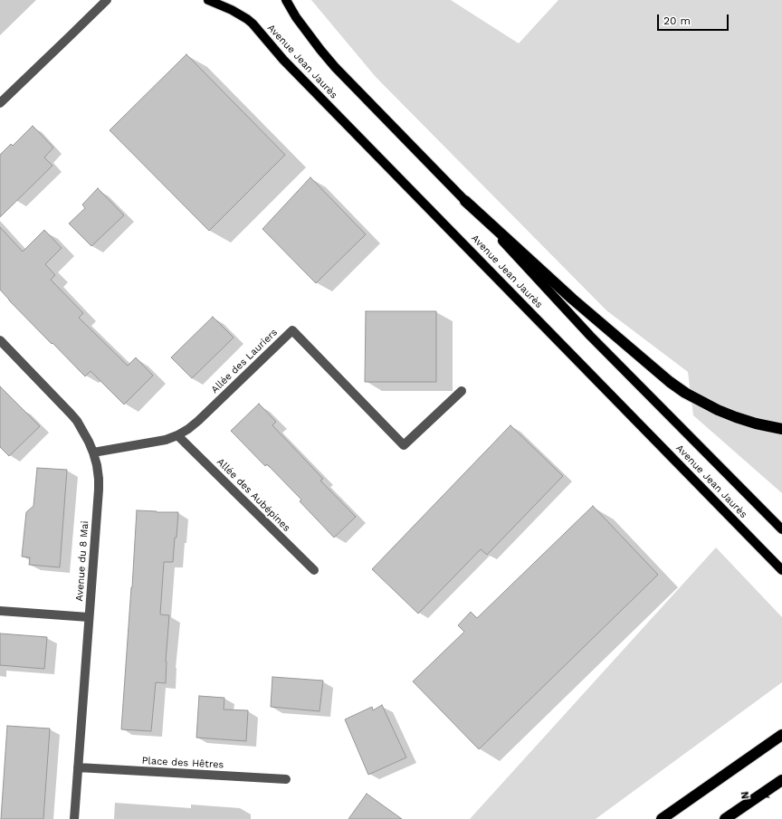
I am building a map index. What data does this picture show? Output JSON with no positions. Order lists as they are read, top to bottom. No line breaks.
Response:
{"streets":{"main road":["Avenue Jean Jaurès"],"street":["Allée des Lauriers","Allée des Aubépines","Avenue du 8 Mai","Place des Hêtres"]},"crossings":[["Allée des Lauriers","Allée des Aubépines"],["Allée des Lauriers","Avenue du 8 Mai"],["Avenue du 8 Mai","Place des Hêtres"]],"scale_bar":"20 m","north":"left"}
